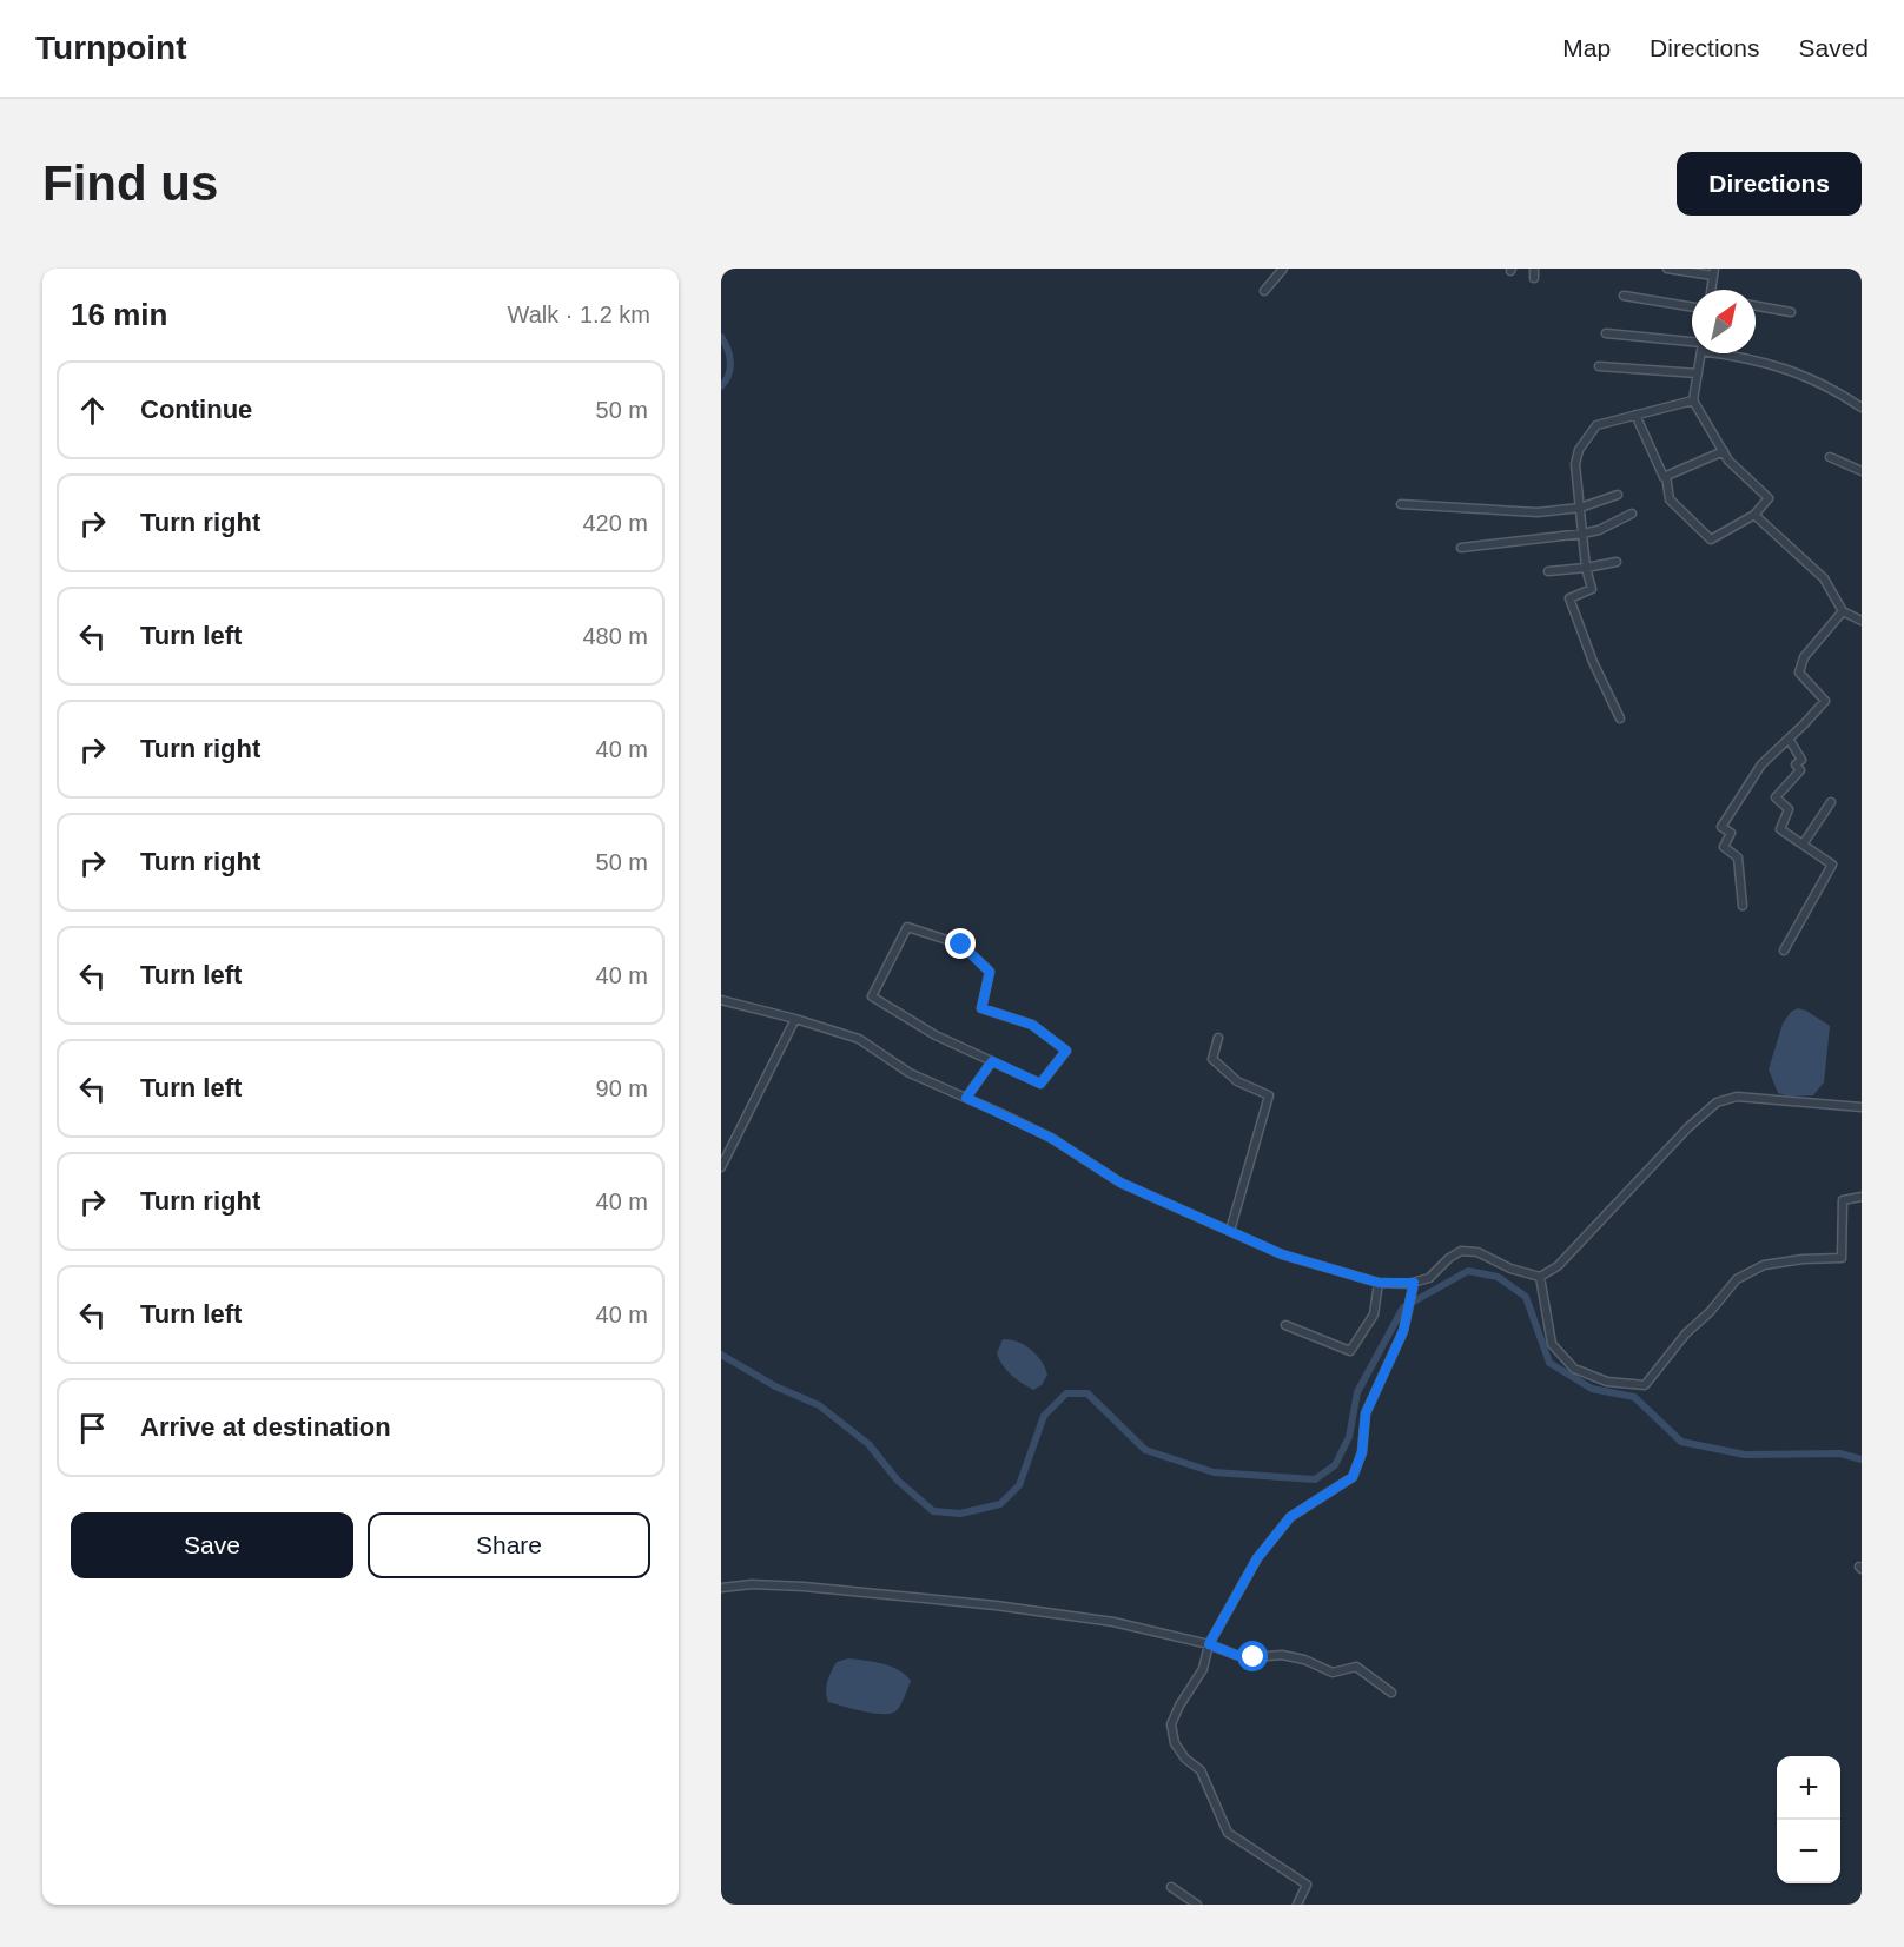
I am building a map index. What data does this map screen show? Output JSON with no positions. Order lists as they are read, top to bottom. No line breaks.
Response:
{"north":"top right","page":{"header":"Turnpoint","nav":["Map","Directions","Saved"],"buttons":["Directions",["Save","Share"]],"title":"Find us","heading":["16 min","Walk · 1.2 km"],"list":[["Continue","50 m"],["Turn right","420 m"],["Turn left","480 m"],["Turn right","40 m"],["Turn right","50 m"],["Turn left","40 m"],["Turn left","90 m"],["Turn right","40 m"],["Turn left","40 m"],"Arrive at destination"],"map_buttons":["+","−"]}}
